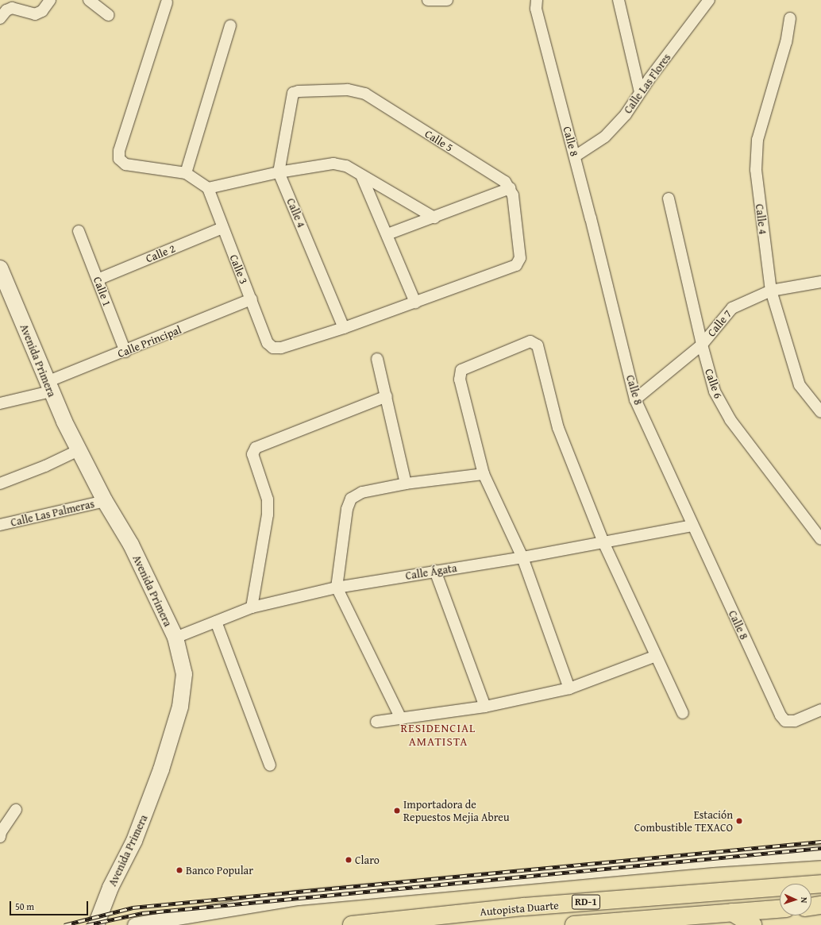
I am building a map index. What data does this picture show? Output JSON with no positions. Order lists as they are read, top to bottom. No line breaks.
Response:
{"streets":{"highway":["RD-1","Autopista Duarte"],"main road":["Avenida Primera"],"street":["Calle Las Flores","Calle 5","Calle 8","Calle 4","Calle 2","Calle 3","Calle 1","Calle 7","Calle Principal","Calle 6","Calle Las Palmeras","Calle Ágata"]},"crossings":[["Calle Las Flores","Calle 8"],["Calle 5","Calle 4"],["Calle 8","Calle 7"],["Calle 8","Calle Ágata"],["Calle 4","Calle 3"],["Calle 4","Calle 7"],["Calle 2","Calle 3"],["Calle 2","Calle 1"],["Calle 3","Calle Principal"],["Calle 1","Calle Principal"],["Calle 7","Calle 6"],["Calle Principal","Avenida Primera"],["Avenida Primera","Calle Las Palmeras"],["Avenida Primera","Calle Ágata"]],"districts":["RESIDENCIAL AMATISTA"],"places":["Importadora de Repuestos Mejia Abreu","Estación Combustible TEXACO","Claro","Banco Popular"],"scale_bar":"50 m","north":"right"}
